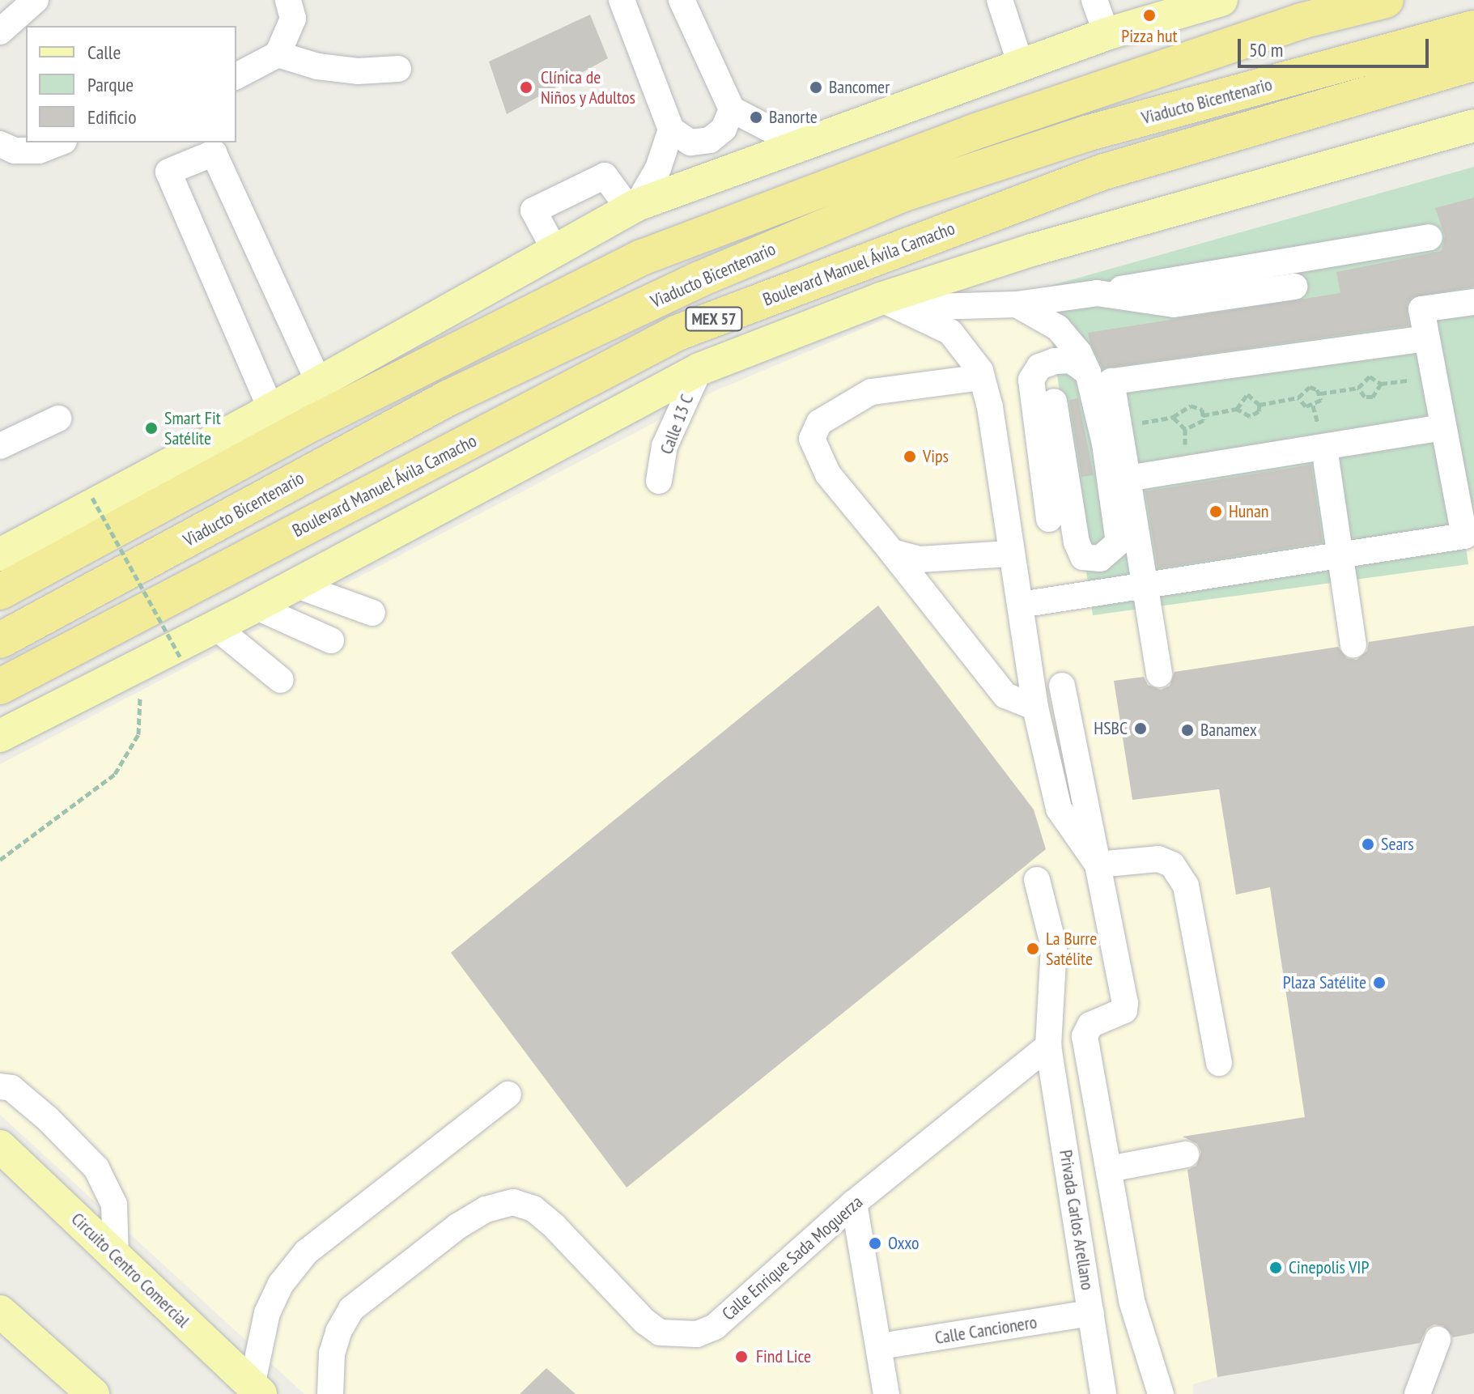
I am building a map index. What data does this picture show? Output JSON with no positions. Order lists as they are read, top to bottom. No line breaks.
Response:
{"streets":{"highway":["Viaducto Bicentenario","Boulevard Manuel Ávila Camacho","MEX 57"],"main road":["Circuito Centro Comercial"],"street":["Calle 13 C","Privada Carlos Arellano","Calle Enrique Sada Moguerza","Calle Cancionero"]},"crossings":[["Privada Carlos Arellano","Calle Enrique Sada Moguerza"],["Privada Carlos Arellano","Calle Cancionero"]],"places":["Pizza hut","Clínica de Niños y Adultos","Bancomer","Banorte","Smart Fit Satélite","Vips","Hunan","HSBC","Banamex","Sears","La Burre Satélite","Plaza Satélite","Oxxo","Cinepolis VIP","Find Lice"],"legend":["Calle","Parque","Edificio"],"scale_bar":"50 m"}
